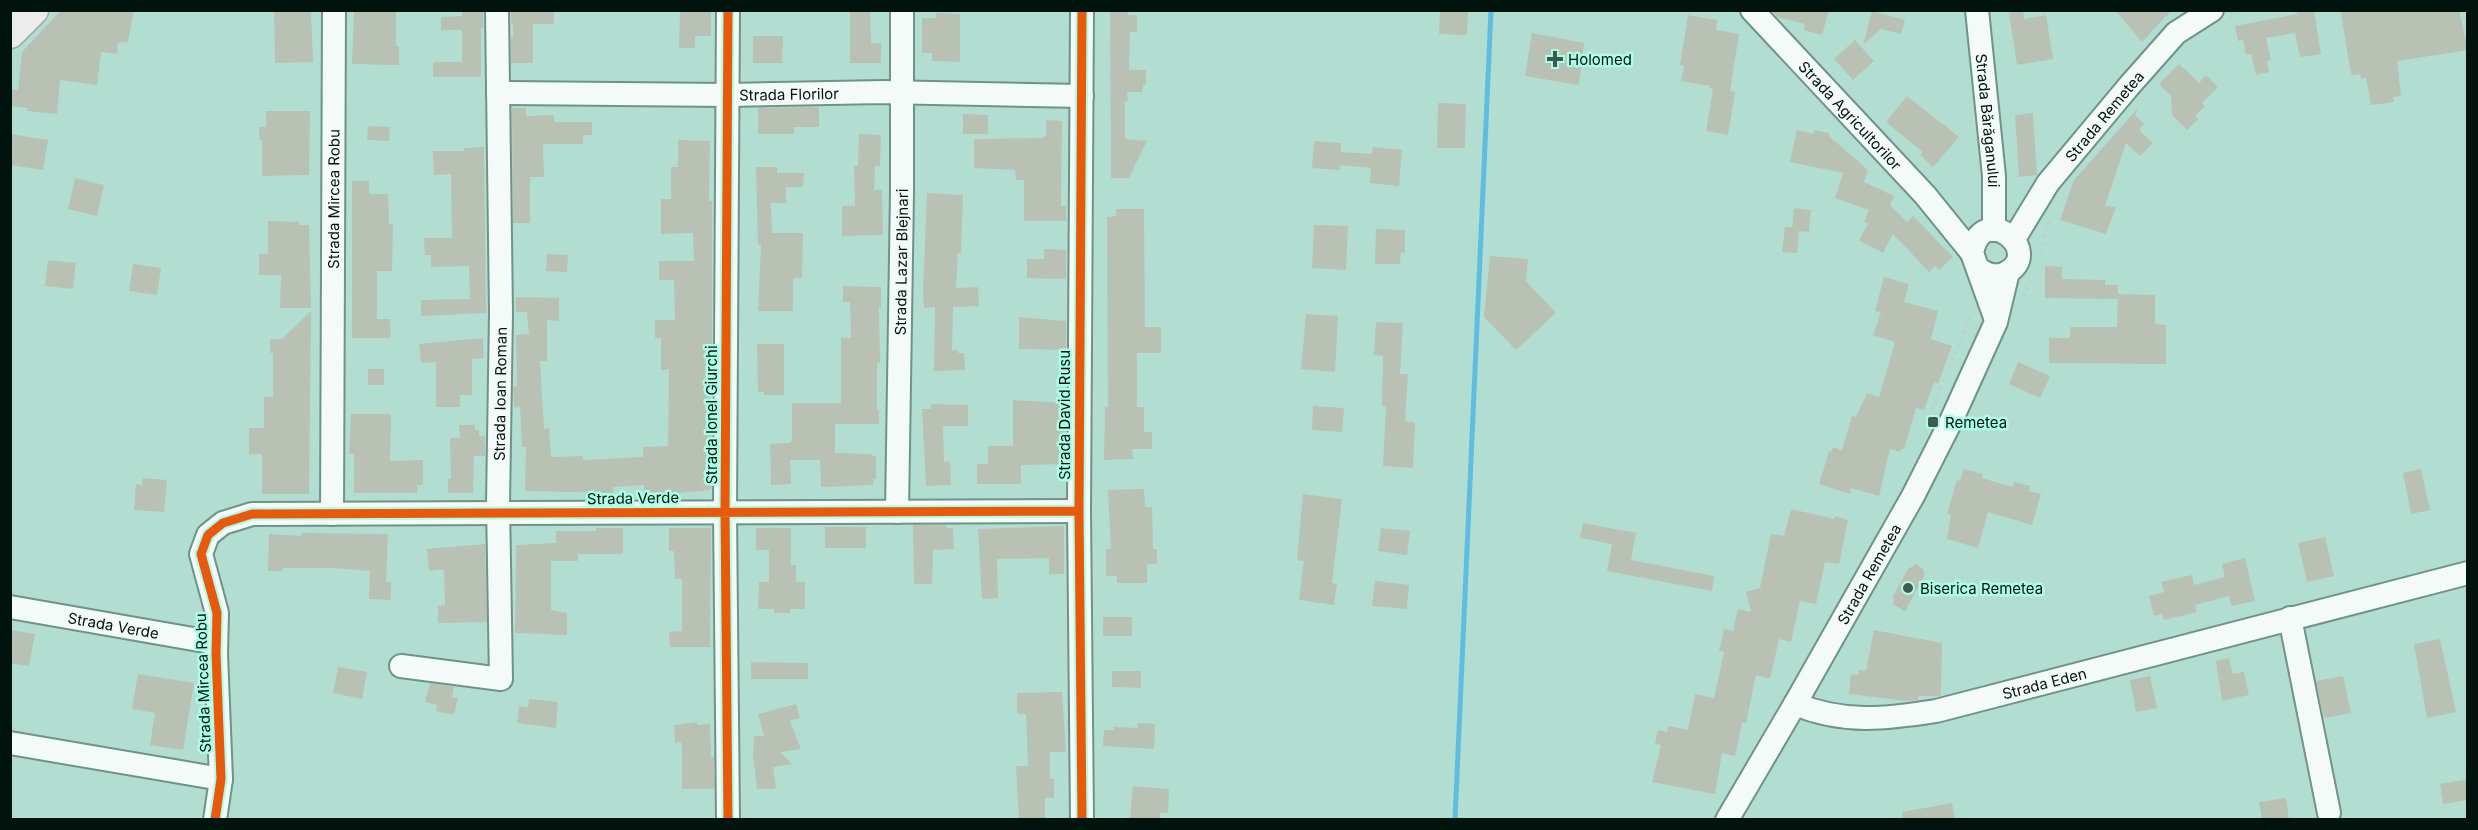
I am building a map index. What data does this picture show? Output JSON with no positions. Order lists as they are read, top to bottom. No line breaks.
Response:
{"streets":{"street":["Strada Florilor","Strada Agricultorilor","Strada Remetea","Strada Bărăganului","Strada Mircea Robu","Strada Lazar Blejnari","Strada Ioan Roman","Strada Ionel Giurchi","Strada David Rusu","Strada Verde","Strada Eden"]},"crossings":[["Strada Florilor","Strada Lazar Blejnari"],["Strada Florilor","Strada Ioan Roman"],["Strada Florilor","Strada Ionel Giurchi"],["Strada Florilor","Strada David Rusu"],["Strada Agricultorilor","Strada Remetea"],["Strada Agricultorilor","Strada Bărăganului"],["Strada Remetea","Strada Bărăganului"],["Strada Remetea","Strada Eden"],["Strada Mircea Robu","Strada Verde"],["Strada Lazar Blejnari","Strada Verde"],["Strada Ioan Roman","Strada Verde"],["Strada Ionel Giurchi","Strada Verde"],["Strada David Rusu","Strada Verde"]],"places":{"health":["Holomed"],"transit":["Remetea"],"other":["Biserica Remetea"]}}
